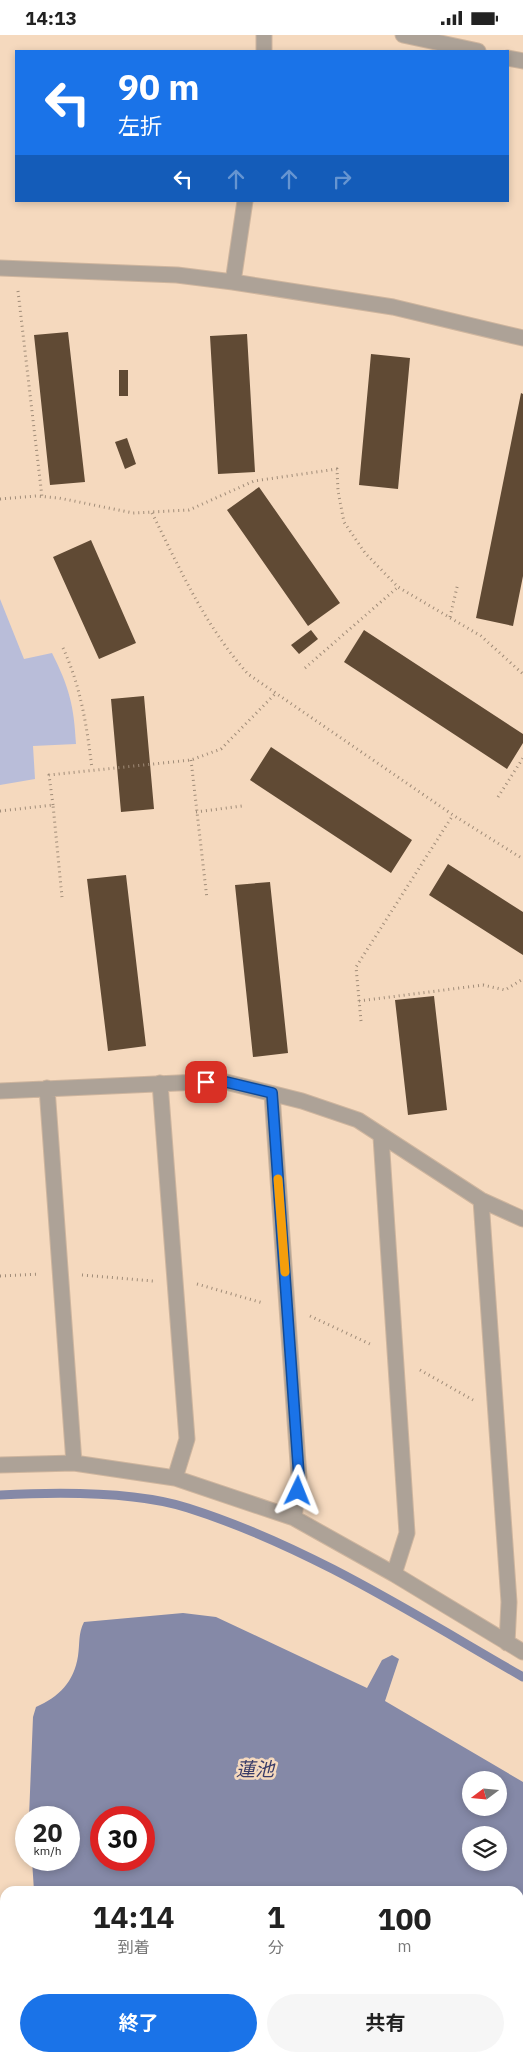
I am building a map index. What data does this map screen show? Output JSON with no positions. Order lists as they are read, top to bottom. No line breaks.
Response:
{"water":["蓮池"],"north":"left","page":{"status":"14:13","turn":["90 m","左折"],"speed":"20 km/h","limit":"30","eta":["14:14","到着","1","分","100","m"],"buttons":["終了","共有"]}}
